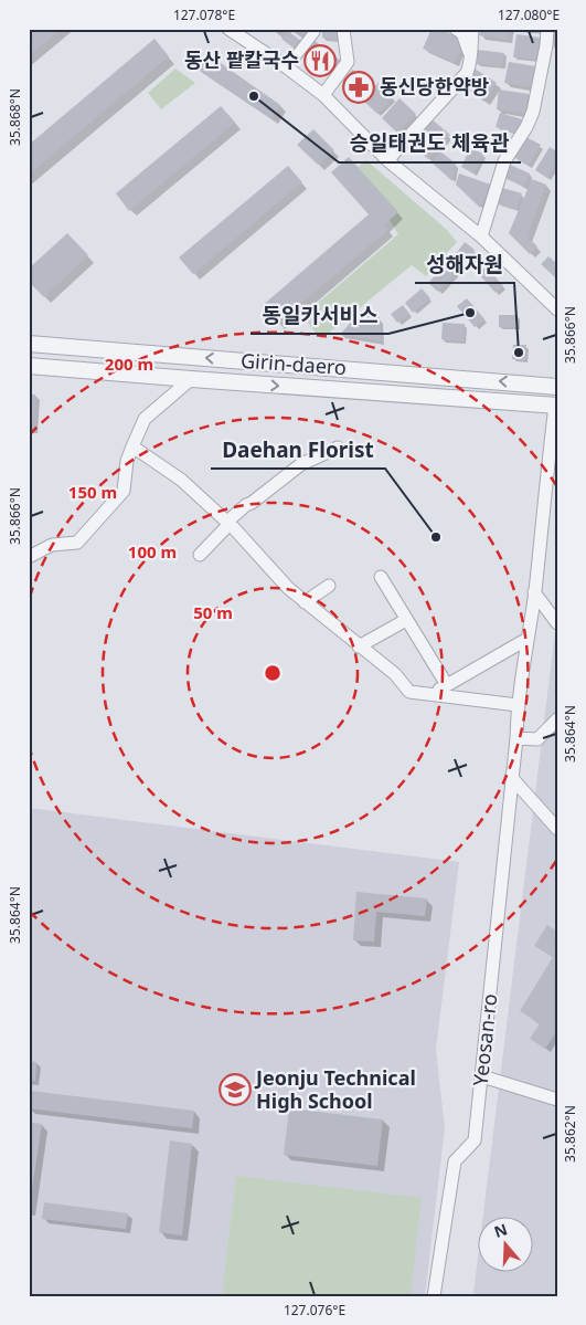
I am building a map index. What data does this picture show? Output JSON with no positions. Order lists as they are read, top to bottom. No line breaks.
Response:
{"streets":{"street":["Girin-daero","Yeosan-ro"]},"crossings":[["Girin-daero","Yeosan-ro"]],"places":{"restaurant":["동산 팥칼국수"],"pharmacy":["동신당한약방"],"other":["승일태권도 체육관","동일카서비스","성해자원","Daehan Florist"],"school or university":["Jeonju Technical High School"]},"north":"top","coordinates":["127.078°E","127.080°E","35.868°N","35.866°N","35.864°N","35.862°N","127.076°E"],"rings":["200 m","150 m","100 m","50 m"]}
